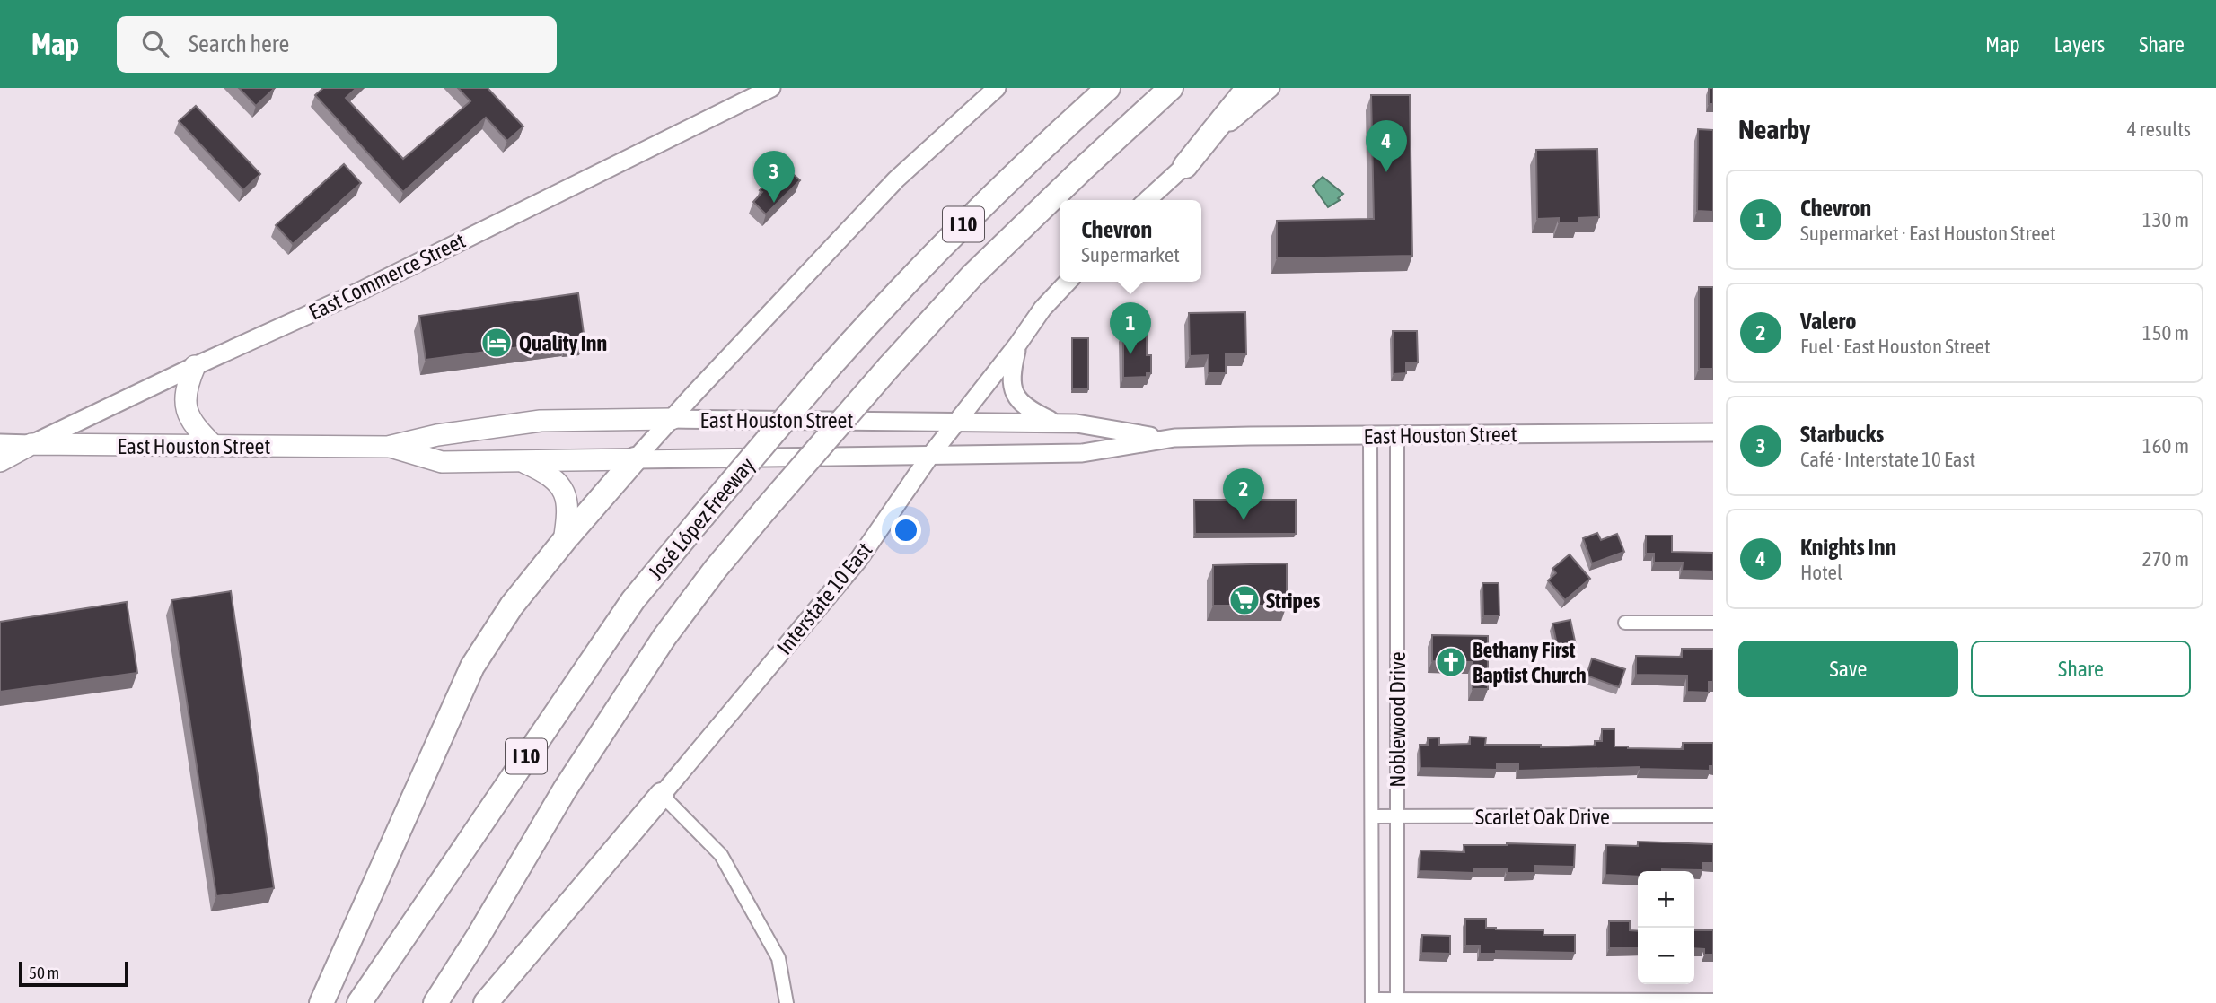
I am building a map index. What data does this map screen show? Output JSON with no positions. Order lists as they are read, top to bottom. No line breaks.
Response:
{"streets":{"highway":["I 10","José López Freeway"],"main road":["East Commerce Street","East Houston Street","Interstate 10 East"],"street":["Noblewood Drive","Scarlet Oak Drive"]},"crossings":[["East Commerce Street","East Houston Street"],["East Houston Street","Interstate 10 East"],["East Houston Street","Noblewood Drive"],["Noblewood Drive","Scarlet Oak Drive"]],"places":{"hotel":["Quality Inn"],"supermarket":["Stripes"],"church":["Bethany First Baptist Church"]},"scale_bar":"50 m","page":{"header":"Map","search":"Search here","nav":["Map","Layers","Share"],"heading":["Nearby","4 results"],"pins":["4","3","1","2"],"list":[{"mark":"1","name":"Chevron","note":"Supermarket · East Houston Street","value":"130 m"},{"mark":"2","name":"Valero","note":"Fuel · East Houston Street","value":"150 m"},{"mark":"3","name":"Starbucks","note":"Café · Interstate 10 East","value":"160 m"},{"mark":"4","name":"Knights Inn","note":"Hotel","value":"270 m"}],"popup":["Chevron","Supermarket"],"buttons":["Save","Share"],"map_buttons":["+","−"],"scale":"50 m"}}
